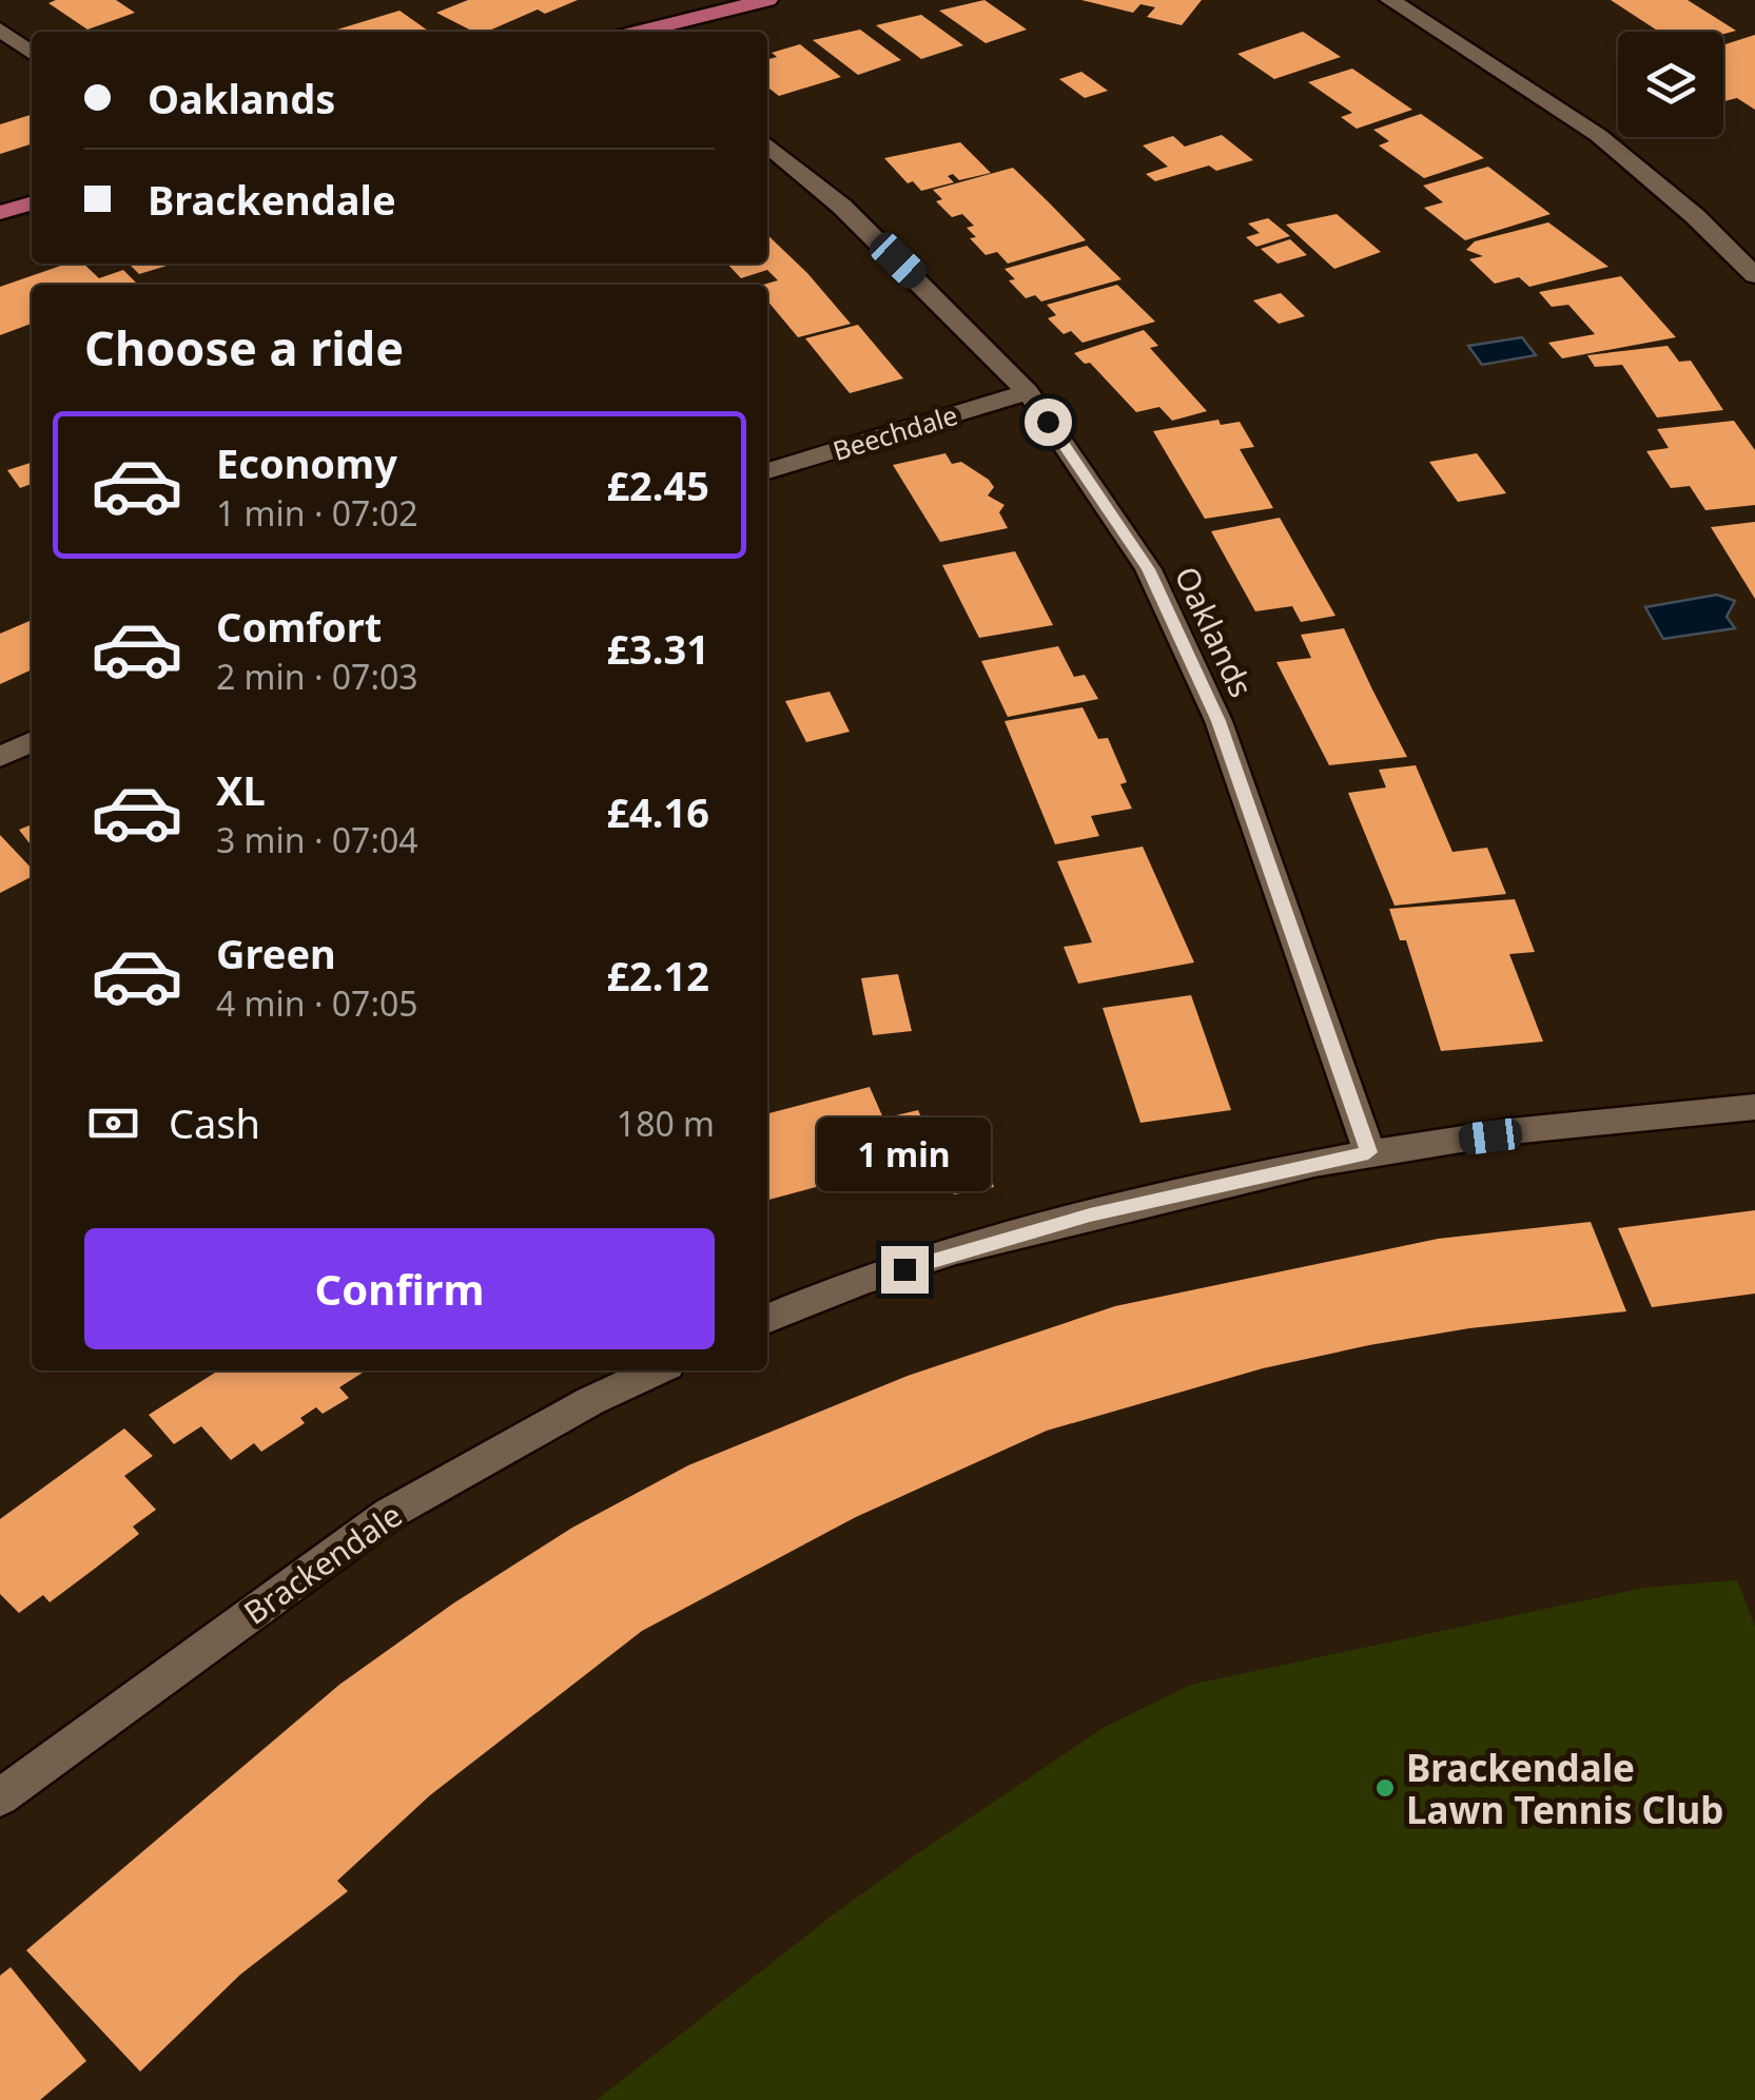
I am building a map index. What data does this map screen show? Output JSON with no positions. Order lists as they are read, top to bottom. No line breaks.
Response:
{"streets":{"street":["Beechdale","Oaklands","Brackendale"]},"crossings":[["Beechdale","Oaklands"]],"places":["Brackendale Lawn Tennis Club"],"page":{"banner":["Oaklands","Brackendale"],"heading":"Choose a ride","list":[{"name":"Economy","note":"1 min · 07:02","value":"£2.45"},{"name":"Comfort","note":"2 min · 07:03","value":"£3.31"},{"name":"XL","note":"3 min · 07:04","value":"£4.16"},{"name":"Green","note":"4 min · 07:05","value":"£2.12"}],"pay":["Cash","180 m"],"bubble":"1 min","buttons":"Confirm"}}
